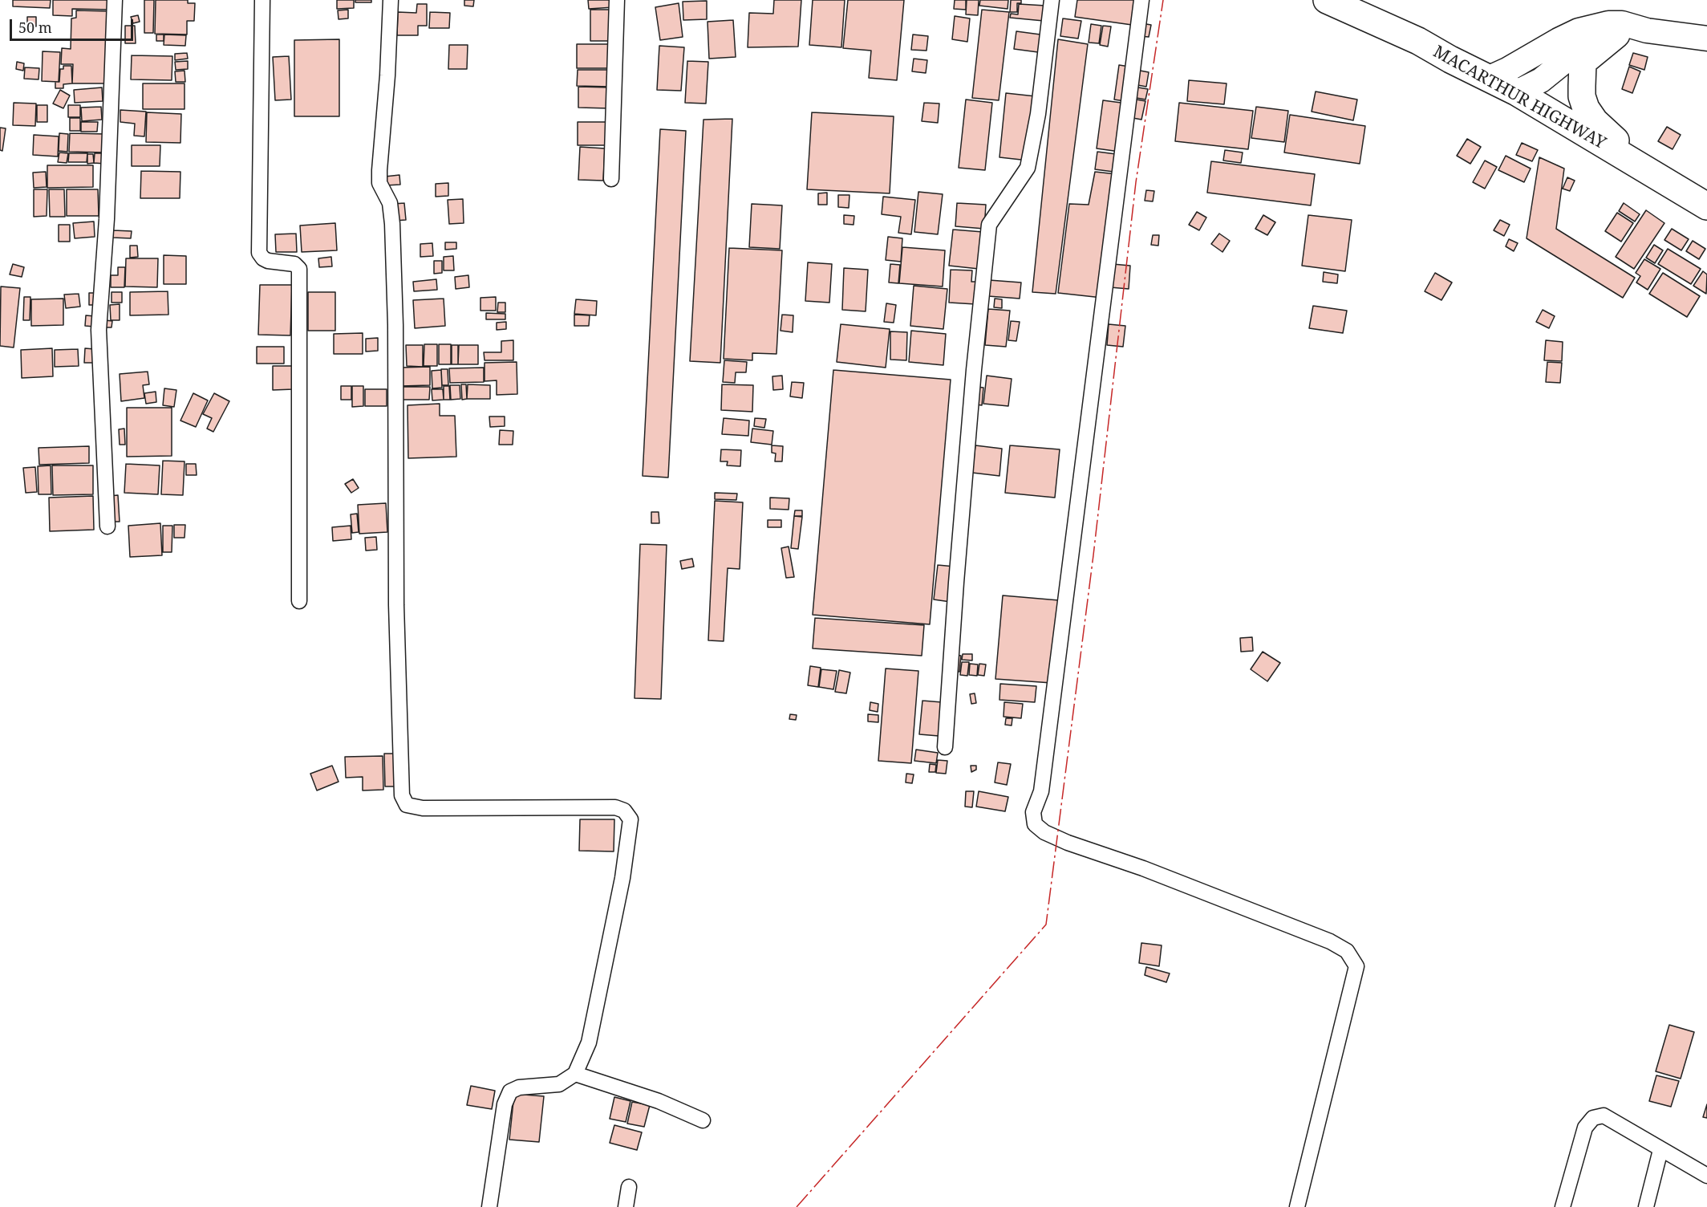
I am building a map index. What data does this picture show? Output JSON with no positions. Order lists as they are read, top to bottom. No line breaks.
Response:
{"streets":{"highway":["MACARTHUR HIGHWAY"]},"scale_bar":"50 m"}
